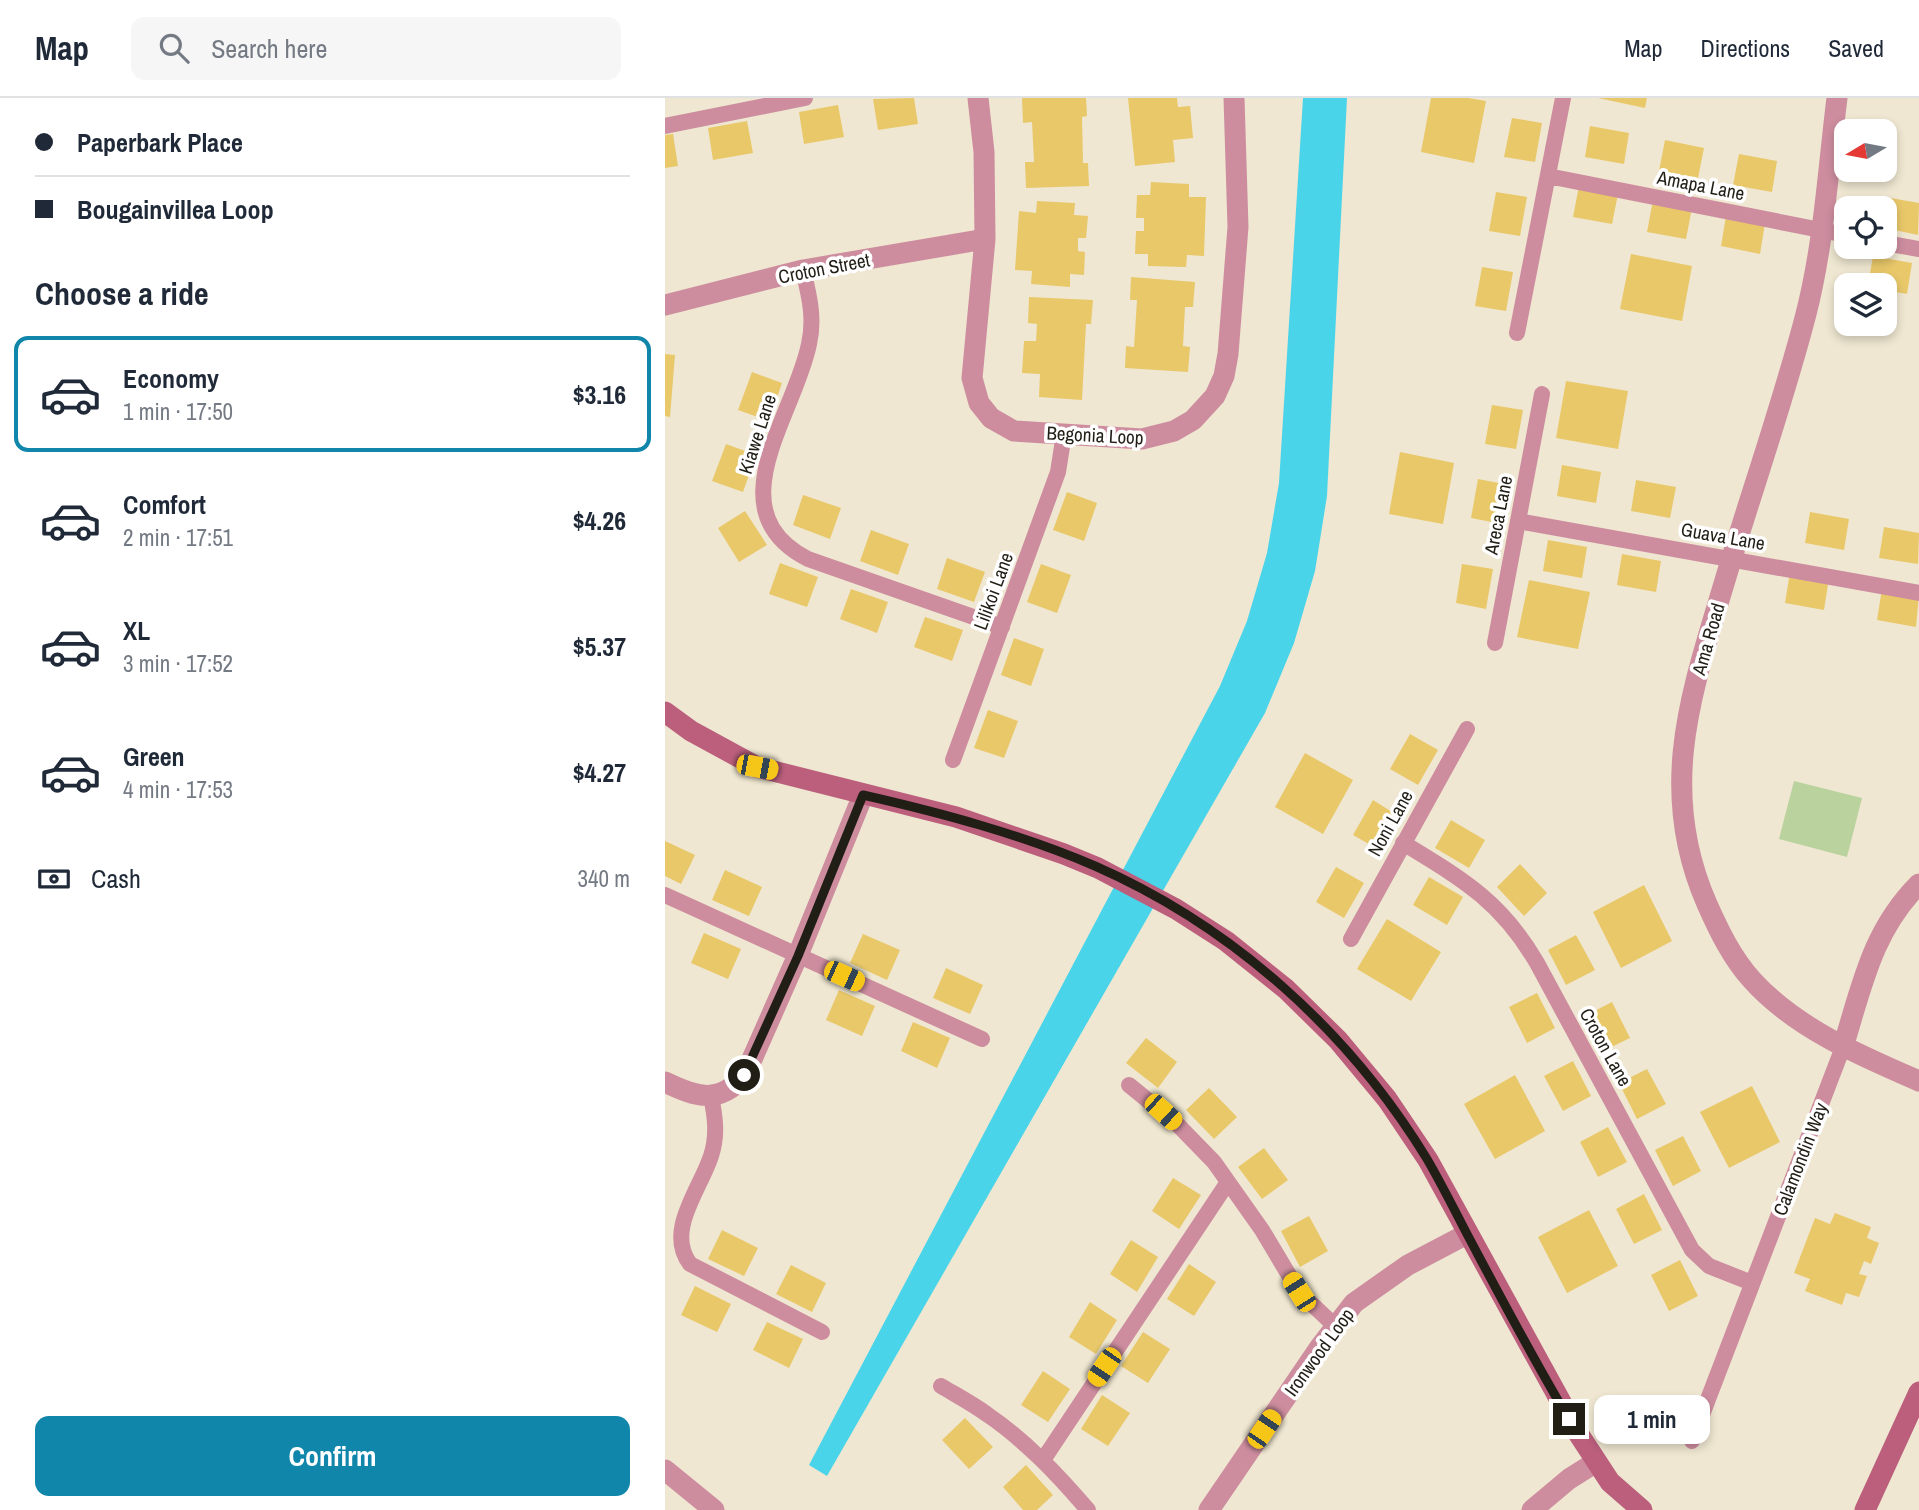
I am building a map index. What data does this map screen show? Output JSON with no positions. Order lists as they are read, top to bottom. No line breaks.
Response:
{"streets":{"street":["Croton Street","Begonia Loop","Ama Road","Calamondin Way","Ironwood Loop"],"lane":["Amapa Lane","Kiawe Lane","Areca Lane","Guava Lane","Lilikoi Lane","Noni Lane","Croton Lane"]},"crossings":[["Amapa Lane","Ama Road"],["Croton Street","Kiawe Lane"],["Croton Street","Begonia Loop"],["Kiawe Lane","Lilikoi Lane"],["Begonia Loop","Lilikoi Lane"],["Areca Lane","Guava Lane"],["Guava Lane","Ama Road"],["Ama Road","Calamondin Way"],["Noni Lane","Croton Lane"],["Croton Lane","Calamondin Way"]],"north":"left","page":{"header":"Map","search":"Search here","nav":["Map","Directions","Saved"],"banner":["Paperbark Place","Bougainvillea Loop"],"heading":"Choose a ride","list":[{"name":"Economy","note":"1 min · 17:50","value":"$3.16"},{"name":"Comfort","note":"2 min · 17:51","value":"$4.26"},{"name":"XL","note":"3 min · 17:52","value":"$5.37"},{"name":"Green","note":"4 min · 17:53","value":"$4.27"}],"pay":["Cash","340 m"],"bubble":"1 min","buttons":"Confirm"}}
